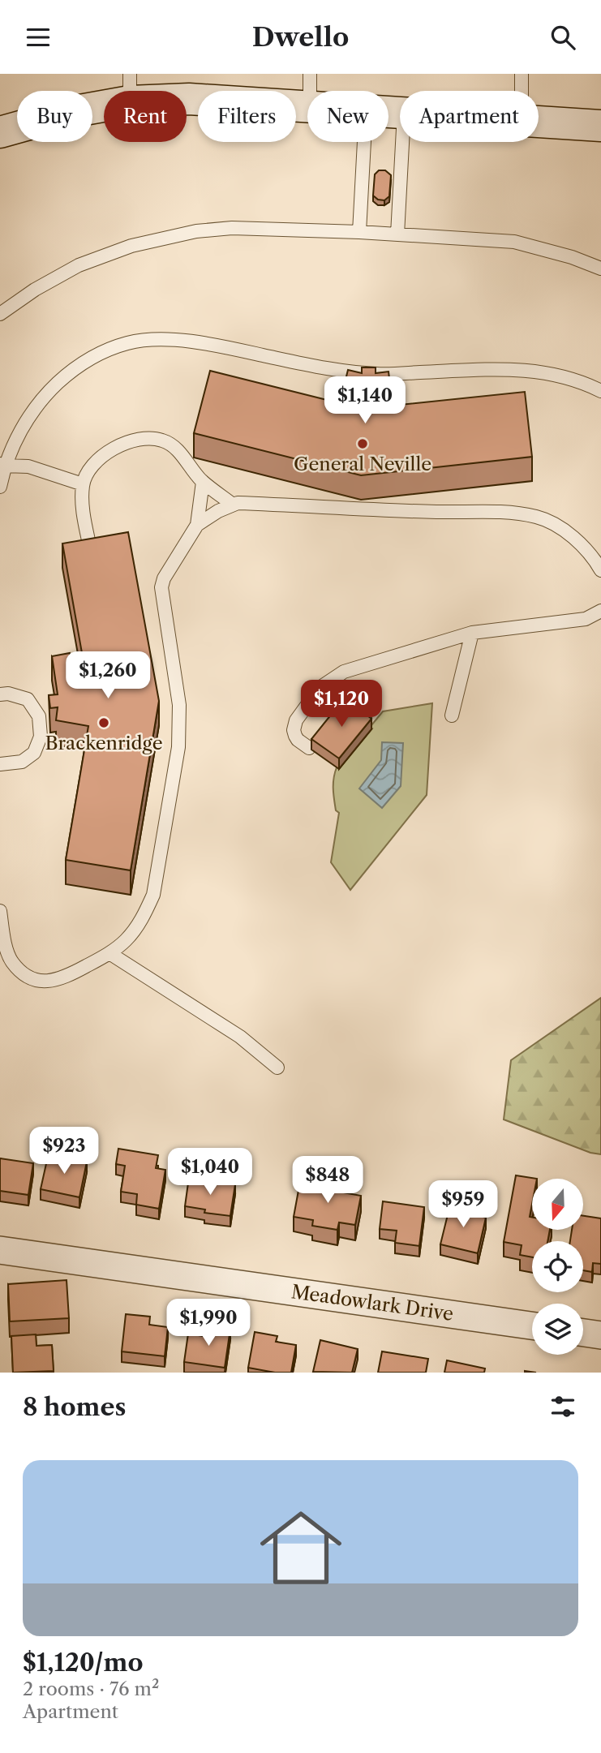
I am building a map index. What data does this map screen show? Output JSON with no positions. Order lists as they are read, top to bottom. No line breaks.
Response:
{"streets":{"street":["Meadowlark Drive"]},"places":["General Neville","Brackenridge"],"north":"bottom","page":{"header":"Dwello","chip":["Buy","Rent","Filters","New","Apartment"],"price":["$1,140","$1,260","$1,120","$923","$1,040","$848","$959","$1,990"],"heading":"8 homes","list":[{"name":"$1,120/mo","note":"2 rooms · 76 m² · Apartment"}]}}
